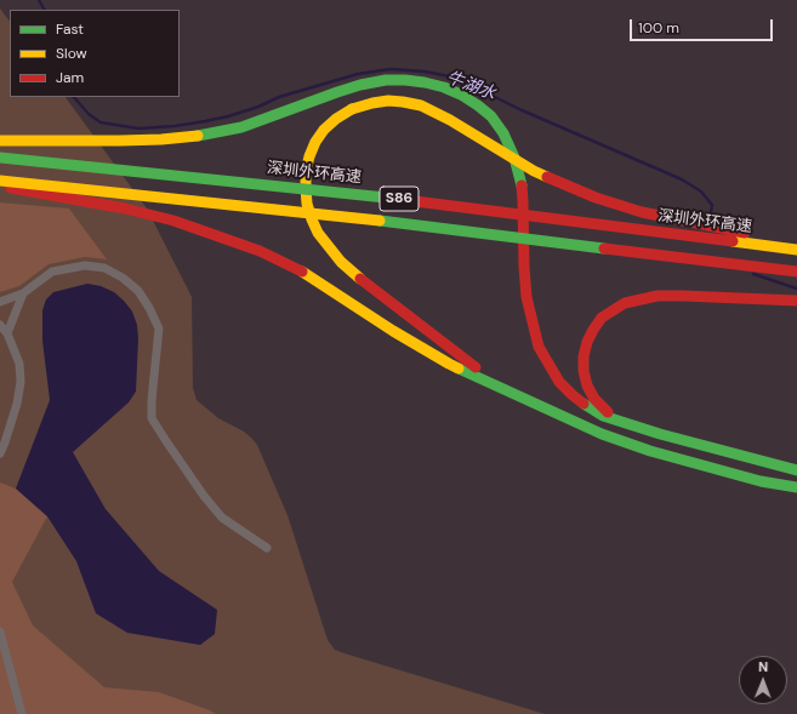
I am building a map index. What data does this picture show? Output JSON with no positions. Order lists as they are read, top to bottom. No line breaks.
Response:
{"streets":{"highway":["深圳外环高速","S86"]},"water":["牛湖水"],"legend":["Fast","Slow","Jam"],"scale_bar":"100 m","north":"top"}
